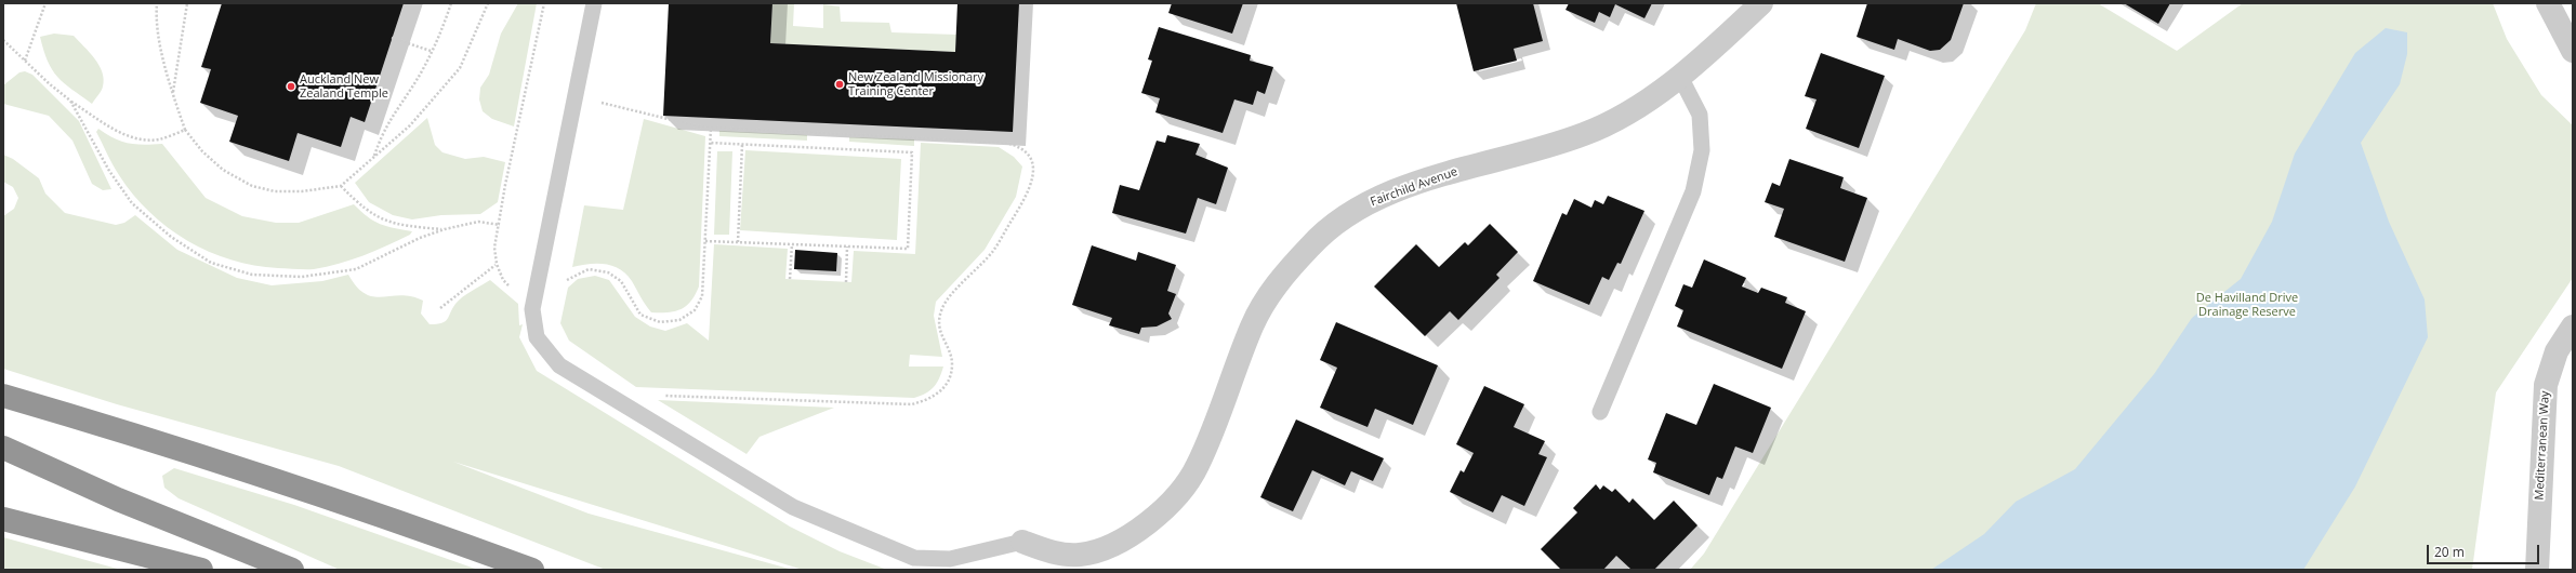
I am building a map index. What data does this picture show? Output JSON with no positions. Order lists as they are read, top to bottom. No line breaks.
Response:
{"streets":{"street":["Fairchild Avenue","Mediterranean Way"]},"parks":["De Havilland Drive Drainage Reserve"],"places":["New Zealand Missionary Training Center","Auckland New Zealand Temple"],"scale_bar":"20 m"}
